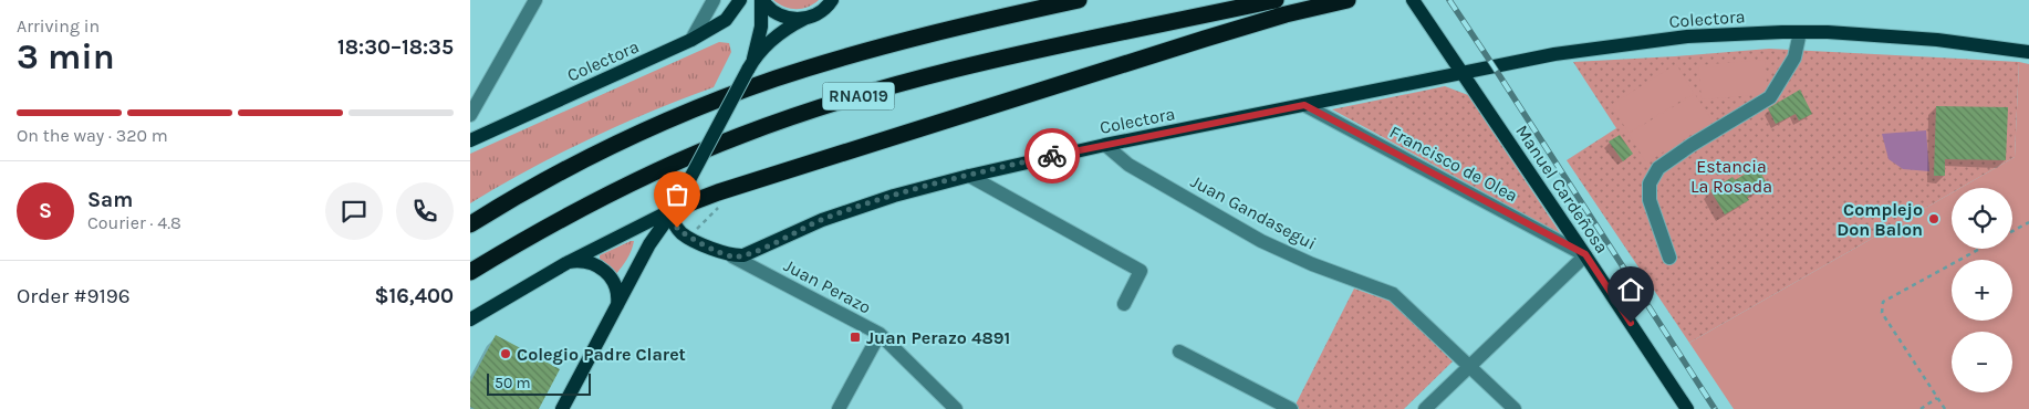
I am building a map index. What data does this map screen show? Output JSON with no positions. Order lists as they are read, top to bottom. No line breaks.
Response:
{"streets":{"highway":["RNA019"],"main road":["Colectora","Manuel Cardeñosa","Juan Perazo"],"street":["Francisco de Olea","Juan Gandasegui"]},"crossings":[["Colectora","Francisco de Olea"],["Colectora","Manuel Cardeñosa"],["Colectora","Juan Gandasegui"],["Colectora","Juan Perazo"],["Francisco de Olea","Manuel Cardeñosa"]],"parks":["Estancia La Rosada"],"places":{"other":["Complejo Don Balon","Colegio Padre Claret"],"transit":["Juan Perazo 4891"]},"scale_bar":"50 m","page":{"heading":["3 min","Arriving in","18:30–18:35"],"panel":["Sam","Courier · 4.8","Order #9196","$16,400"],"bar":"On the way · 320 m","round":"S","map_buttons":["+","−"],"scale":"50 m"}}
